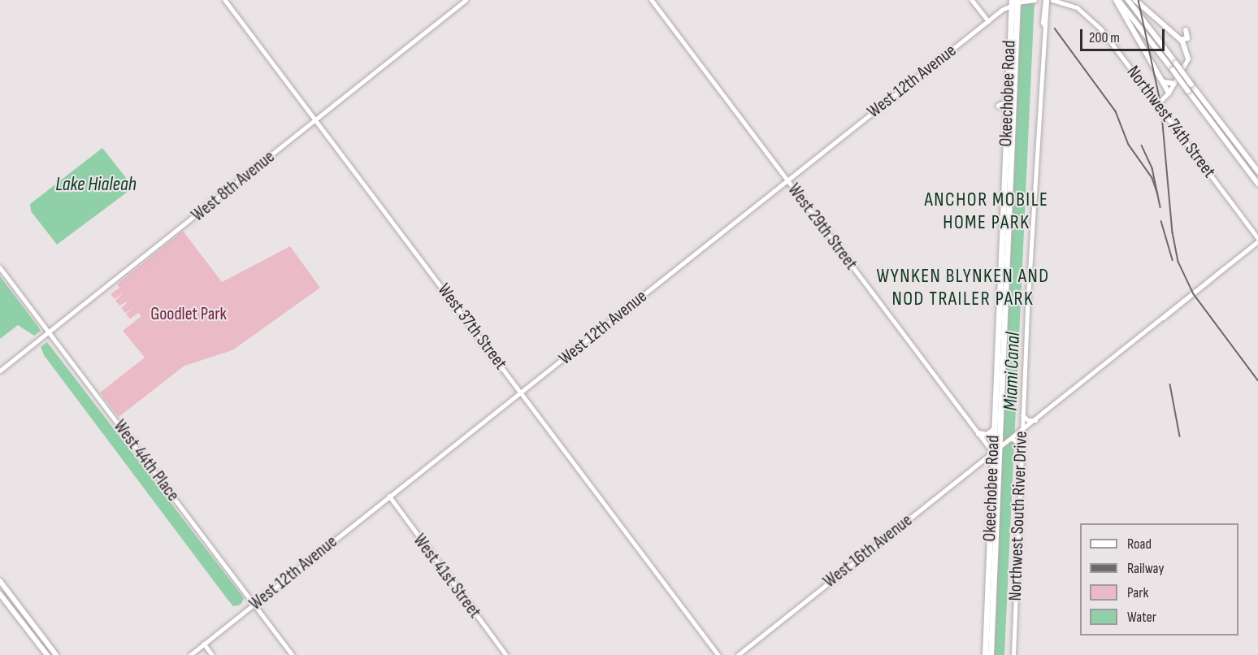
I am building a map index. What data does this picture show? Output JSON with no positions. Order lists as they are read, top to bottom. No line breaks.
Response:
{"streets":{"highway":["Okeechobee Road"],"main road":["West 12th Avenue","Northwest 74th Street","West 16th Avenue"],"street":["West 8th Avenue","West 29th Street","West 37th Street","West 44th Place","Northwest South River Drive","West 41st Street"]},"crossings":[["West 12th Avenue","Okeechobee Road"],["West 12th Avenue","West 29th Street"],["West 12th Avenue","West 37th Street"],["West 12th Avenue","West 44th Place"],["West 12th Avenue","West 41st Street"],["Okeechobee Road","West 29th Street"],["Okeechobee Road","West 16th Avenue"],["Northwest 74th Street","West 16th Avenue"],["West 8th Avenue","West 37th Street"],["West 8th Avenue","West 44th Place"],["West 29th Street","West 16th Avenue"],["Northwest South River Drive","West 16th Avenue"]],"districts":["ANCHOR MOBILE HOME PARK","WYNKEN BLYNKEN AND NOD TRAILER PARK"],"water":["Lake Hialeah","Miami Canal"],"parks":["Goodlet Park"],"legend":["Road","Railway","Park","Water"],"scale_bar":"200 m"}
